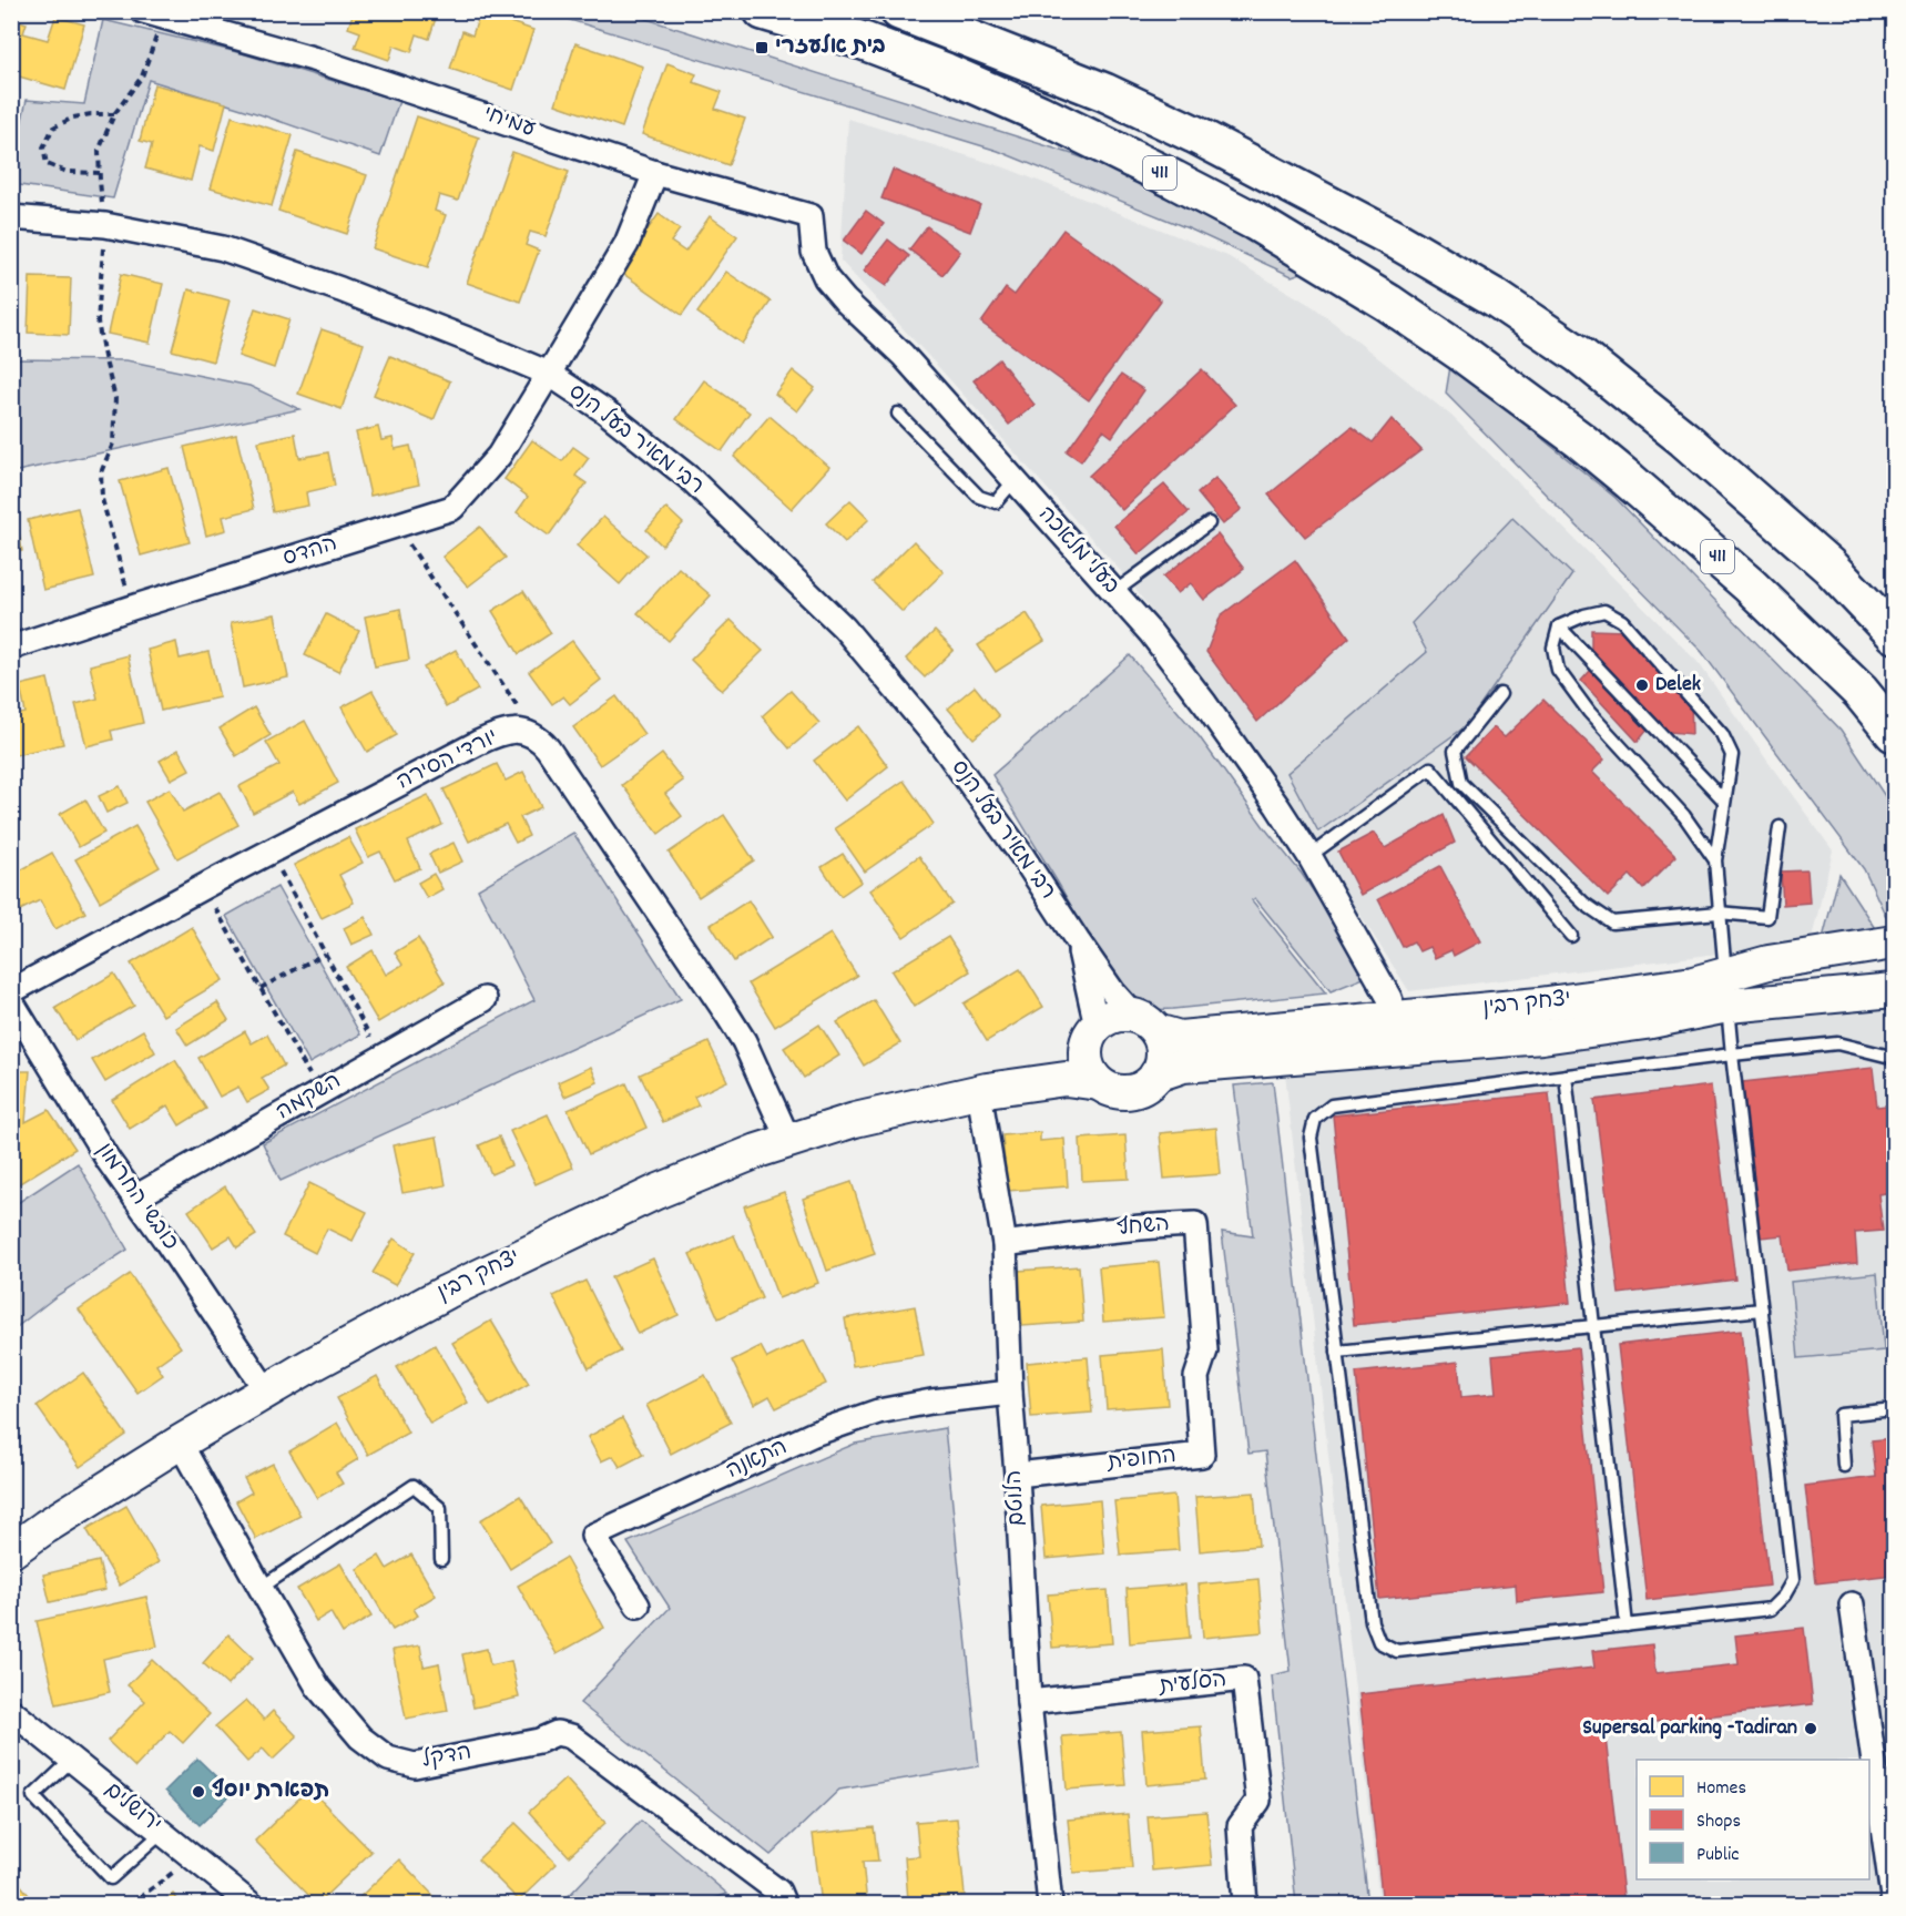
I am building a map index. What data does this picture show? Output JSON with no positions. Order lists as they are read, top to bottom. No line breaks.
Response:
{"streets":{"main road":["411"],"street":["עמיחי","רבי מאיר בעל הנס","בעלי מלאכה","ההדס","יורדי הסירה","יצחק רבין","השקמה","כובשי החרמון","השחף","התאנה","החופית","הלוטם","הסלעית","הדקל","ירושלים"]},"crossings":[["עמיחי","בעלי מלאכה"],["רבי מאיר בעל הנס","ההדס"],["רבי מאיר בעל הנס","יצחק רבין"],["בעלי מלאכה","יצחק רבין"],["יצחק רבין","כובשי החרמון"],["יצחק רבין","הלוטם"],["יצחק רבין","הדקל"],["השקמה","כובשי החרמון"],["השחף","החופית"],["השחף","הלוטם"],["התאנה","הלוטם"],["החופית","הלוטם"],["הלוטם","הסלעית"]],"places":{"transit":["בית אלעזרי"],"other":["Delek","Supersal parking -Tadiran","תפארת יוסף"]},"legend":["Homes","Shops","Public"]}
